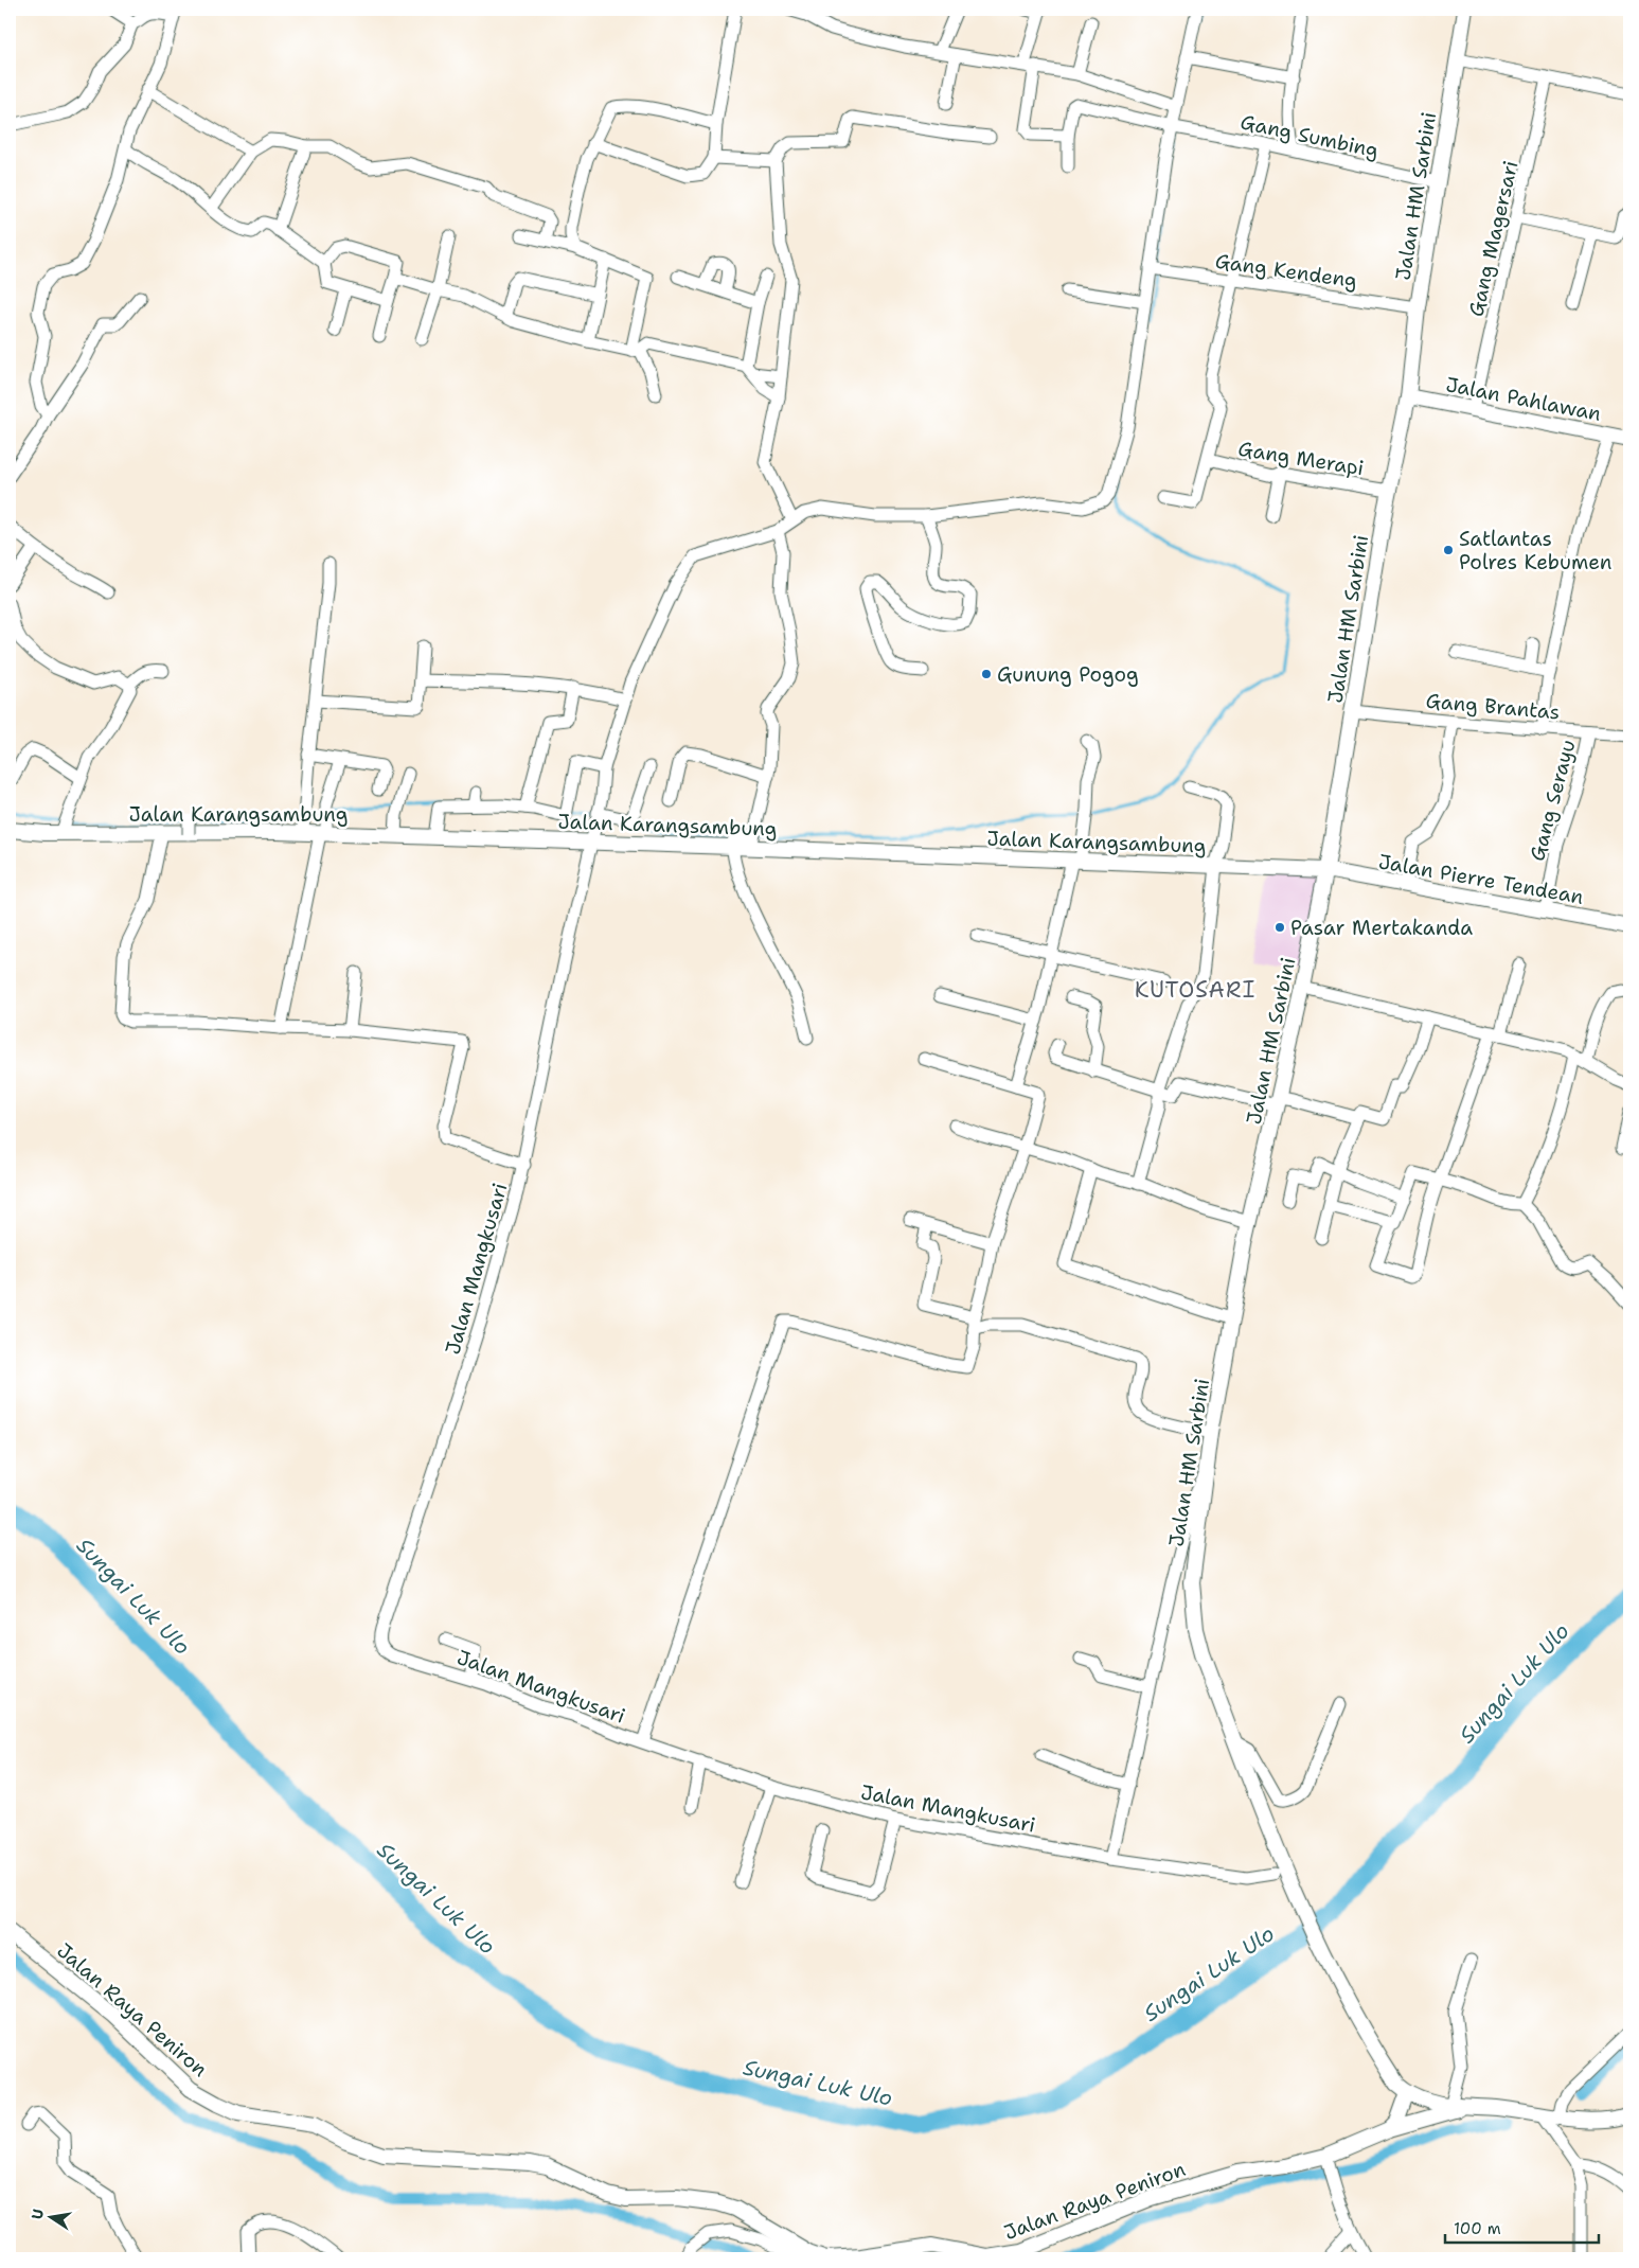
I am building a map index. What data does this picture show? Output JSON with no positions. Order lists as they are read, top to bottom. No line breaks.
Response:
{"streets":{"main road":["Jalan HM Sarbini","Jalan Pahlawan","Jalan Karangsambung","Jalan Pierre Tendean","Jalan Raya Peniron"],"street":["Gang Sumbing","Gang Magersari","Gang Kendeng","Gang Merapi","Gang Brantas","Gang Serayu","Jalan Mangkusari"]},"crossings":[["Gang Sumbing","Jalan HM Sarbini"],["Gang Sumbing","Jalan Mangkusari"],["Jalan HM Sarbini","Gang Kendeng"],["Jalan HM Sarbini","Jalan Pahlawan"],["Jalan HM Sarbini","Gang Merapi"],["Jalan HM Sarbini","Gang Brantas"],["Jalan HM Sarbini","Jalan Karangsambung"],["Jalan HM Sarbini","Jalan Pierre Tendean"],["Gang Magersari","Jalan Pahlawan"],["Gang Kendeng","Jalan Mangkusari"],["Gang Brantas","Gang Serayu"],["Gang Serayu","Jalan Pierre Tendean"],["Jalan Karangsambung","Jalan Pierre Tendean"],["Jalan Karangsambung","Jalan Mangkusari"]],"districts":["KUTOSARI"],"water":["Sungai Luk Ulo"],"places":["Satlantas Polres Kebumen","Gunung Pogog","Pasar Mertakanda"],"scale_bar":"100 m","north":"left"}
